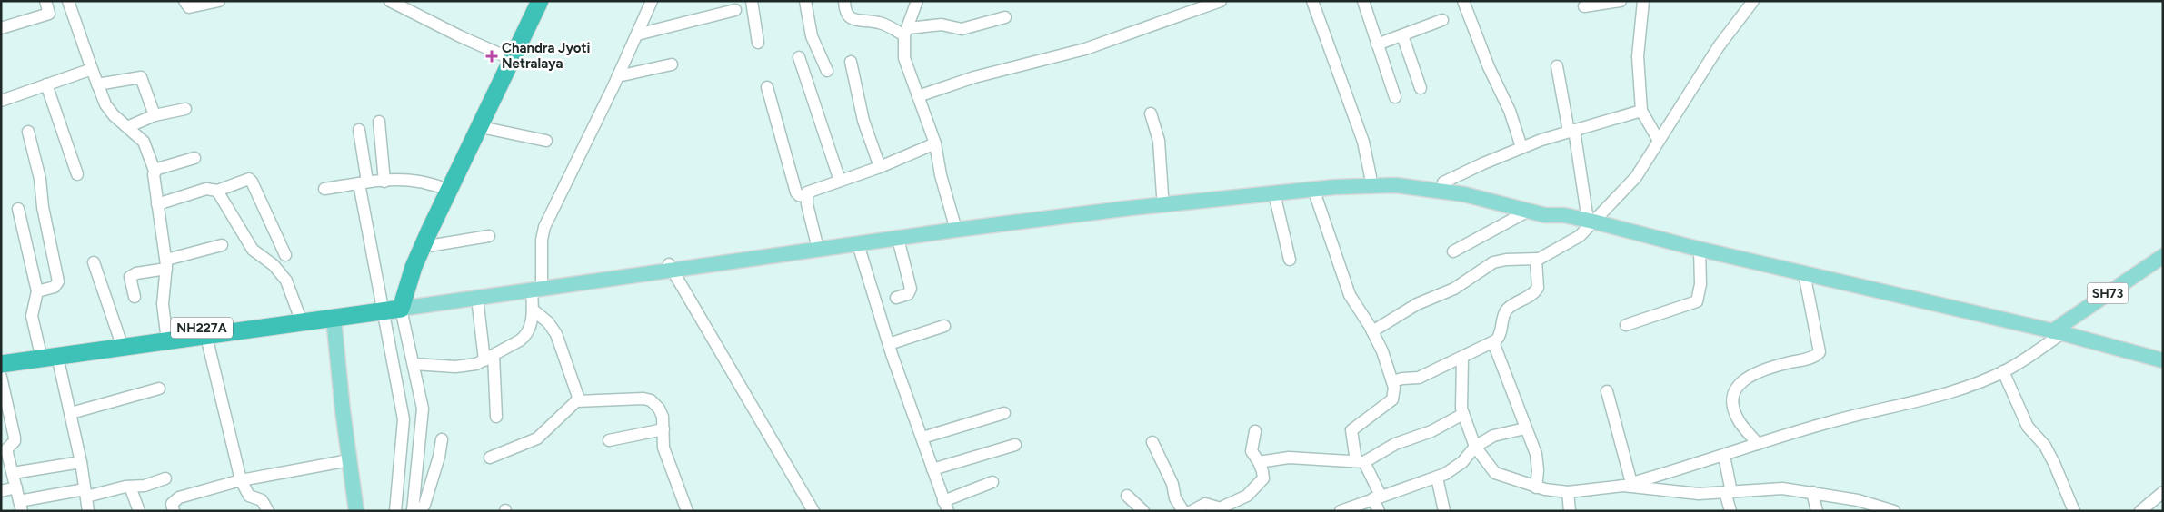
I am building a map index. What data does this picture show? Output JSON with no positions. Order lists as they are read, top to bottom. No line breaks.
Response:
{"streets":{"highway":["NH227A"],"main road":["SH73"]},"places":{"health":["Chandra Jyoti Netralaya"]}}
